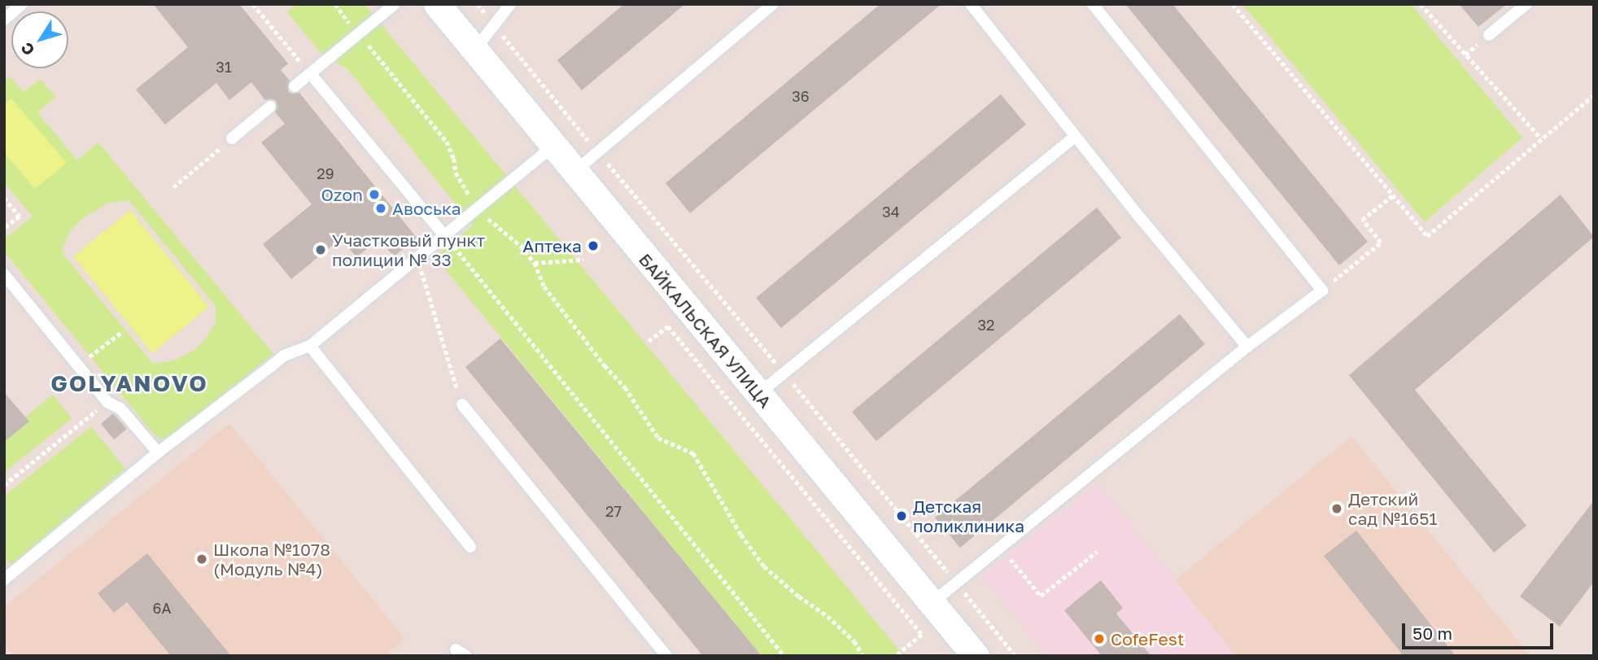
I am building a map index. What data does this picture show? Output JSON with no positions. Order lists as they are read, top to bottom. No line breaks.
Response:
{"streets":{"street":["БАЙКАЛЬСКАЯ УЛИЦА"]},"districts":["GOLYANOVO"],"places":["Ozon","Авоська","Аптека","Участковый пункт полиции № 33","Детский сад №1651","Детская поликлиника","Школа №1078 (Модуль №4)","CofeFest"],"house_numbers":["31","36","29","34","32","27","6А"],"scale_bar":"50 m","north":"bottom left"}
